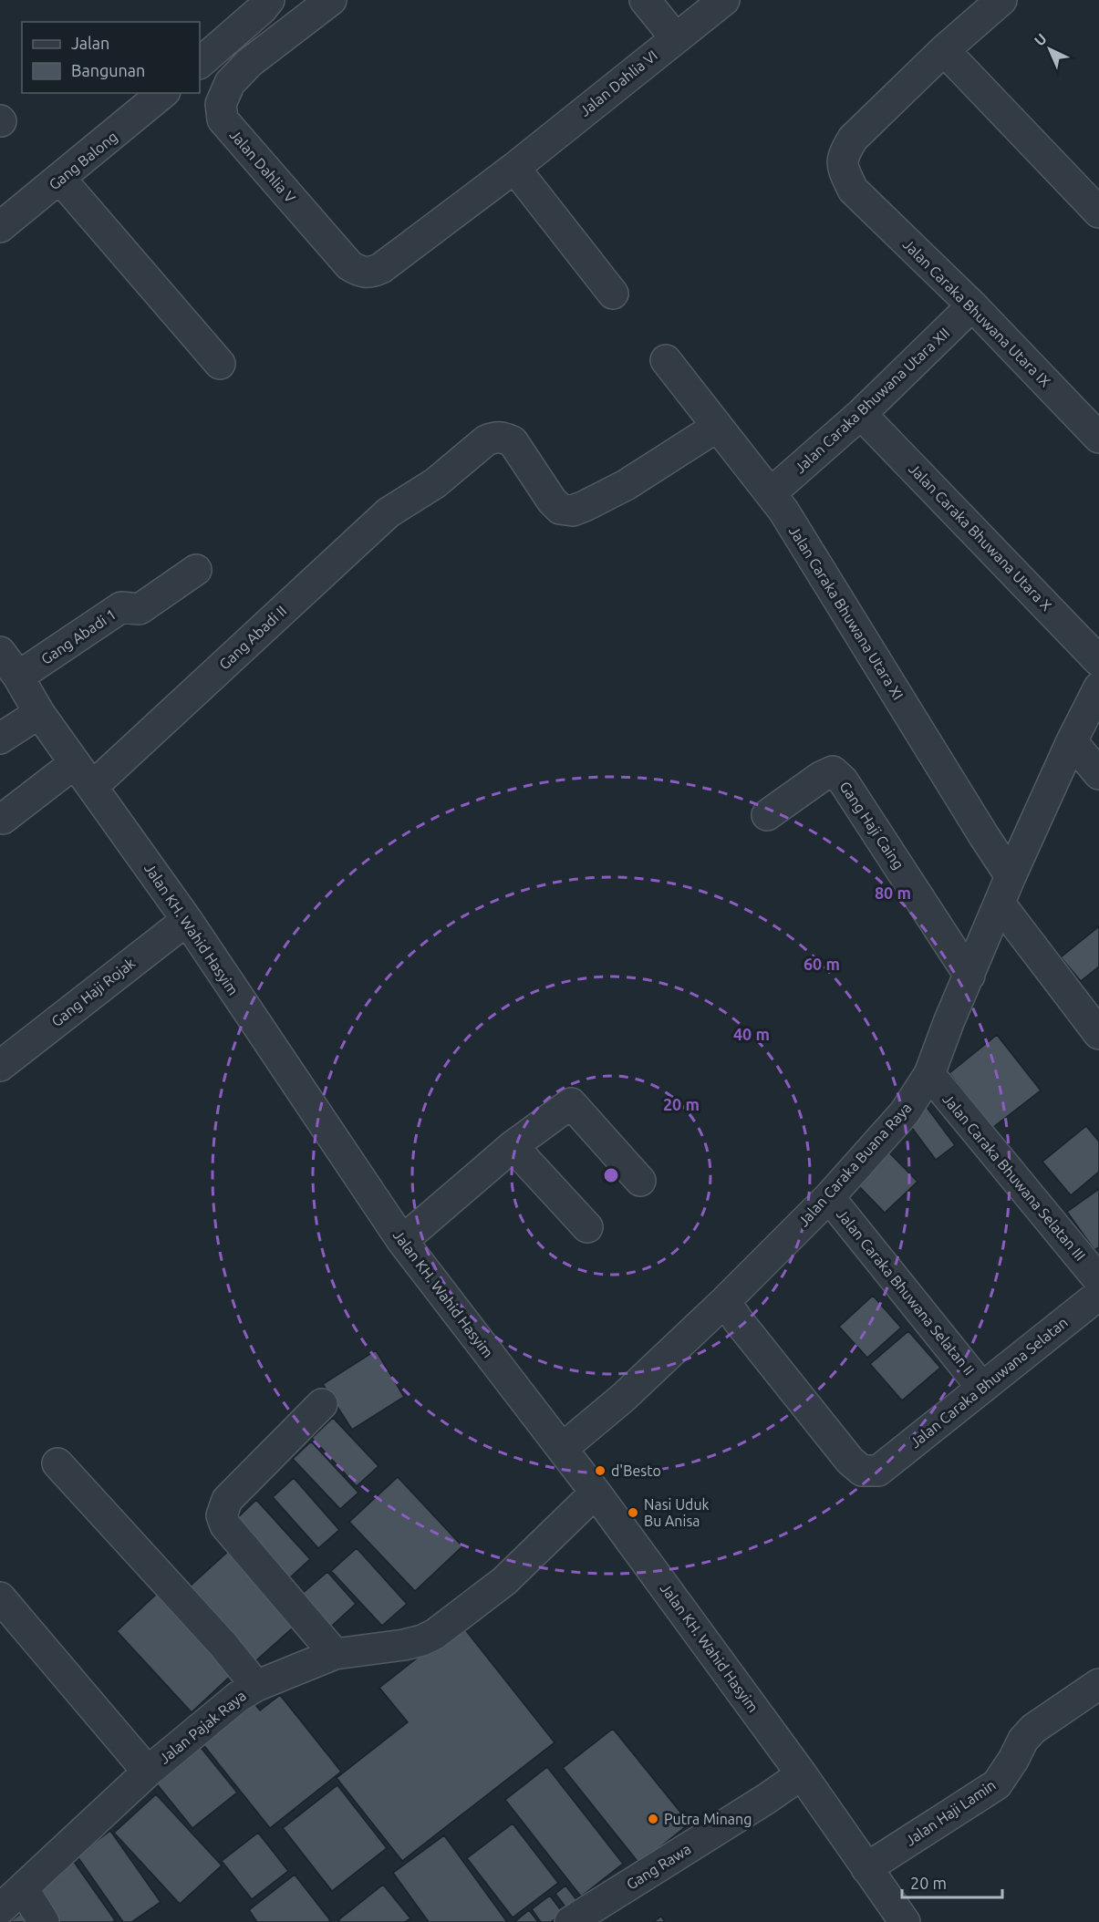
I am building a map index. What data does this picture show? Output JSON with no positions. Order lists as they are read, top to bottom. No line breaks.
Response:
{"streets":{"street":["Jalan Dahlia VI","Gang Balong","Jalan Dahlia V","Jalan Caraka Bhuwana Utara IX","Jalan Caraka Bhuwana Utara XII","Jalan Caraka Bhuwana Utara X","Jalan Caraka Bhuwana Utara XI","Gang Abadi 1","Gang Abadi II","Gang Haji Caing","Jalan KH. Wahid Hasyim","Gang Haji Rojak","Jalan Caraka Buana Raya","Jalan Caraka Bhuwana Selatan III","Jalan Caraka Bhuwana Selatan II","Jalan Caraka Bhuwana Selatan","Jalan Pajak Raya","Jalan Haji Lamin","Gang Rawa"]},"crossings":[["Jalan Dahlia VI","Jalan Dahlia V"],["Jalan Caraka Bhuwana Utara IX","Jalan Caraka Bhuwana Utara XII"],["Jalan Caraka Bhuwana Utara XII","Jalan Caraka Bhuwana Utara X"],["Jalan Caraka Bhuwana Utara XII","Jalan Caraka Bhuwana Utara XI"],["Jalan Caraka Bhuwana Utara XI","Gang Abadi II"],["Jalan Caraka Bhuwana Utara XI","Jalan Caraka Buana Raya"],["Gang Abadi 1","Jalan KH. Wahid Hasyim"],["Gang Abadi II","Jalan KH. Wahid Hasyim"],["Gang Haji Caing","Jalan Caraka Buana Raya"],["Jalan KH. Wahid Hasyim","Gang Haji Rojak"],["Jalan KH. Wahid Hasyim","Jalan Caraka Buana Raya"],["Jalan KH. Wahid Hasyim","Jalan Pajak Raya"],["Jalan KH. Wahid Hasyim","Jalan Haji Lamin"],["Jalan KH. Wahid Hasyim","Gang Rawa"],["Jalan Caraka Buana Raya","Jalan Caraka Bhuwana Selatan III"],["Jalan Caraka Buana Raya","Jalan Caraka Bhuwana Selatan II"],["Jalan Caraka Buana Raya","Jalan Caraka Bhuwana Selatan"],["Jalan Caraka Bhuwana Selatan II","Jalan Caraka Bhuwana Selatan"]],"places":["d'Besto","Nasi Uduk Bu Anisa","Putra Minang"],"legend":["Jalan","Bangunan"],"scale_bar":"20 m","north":"top left","rings":["80 m","60 m","40 m","20 m"]}
